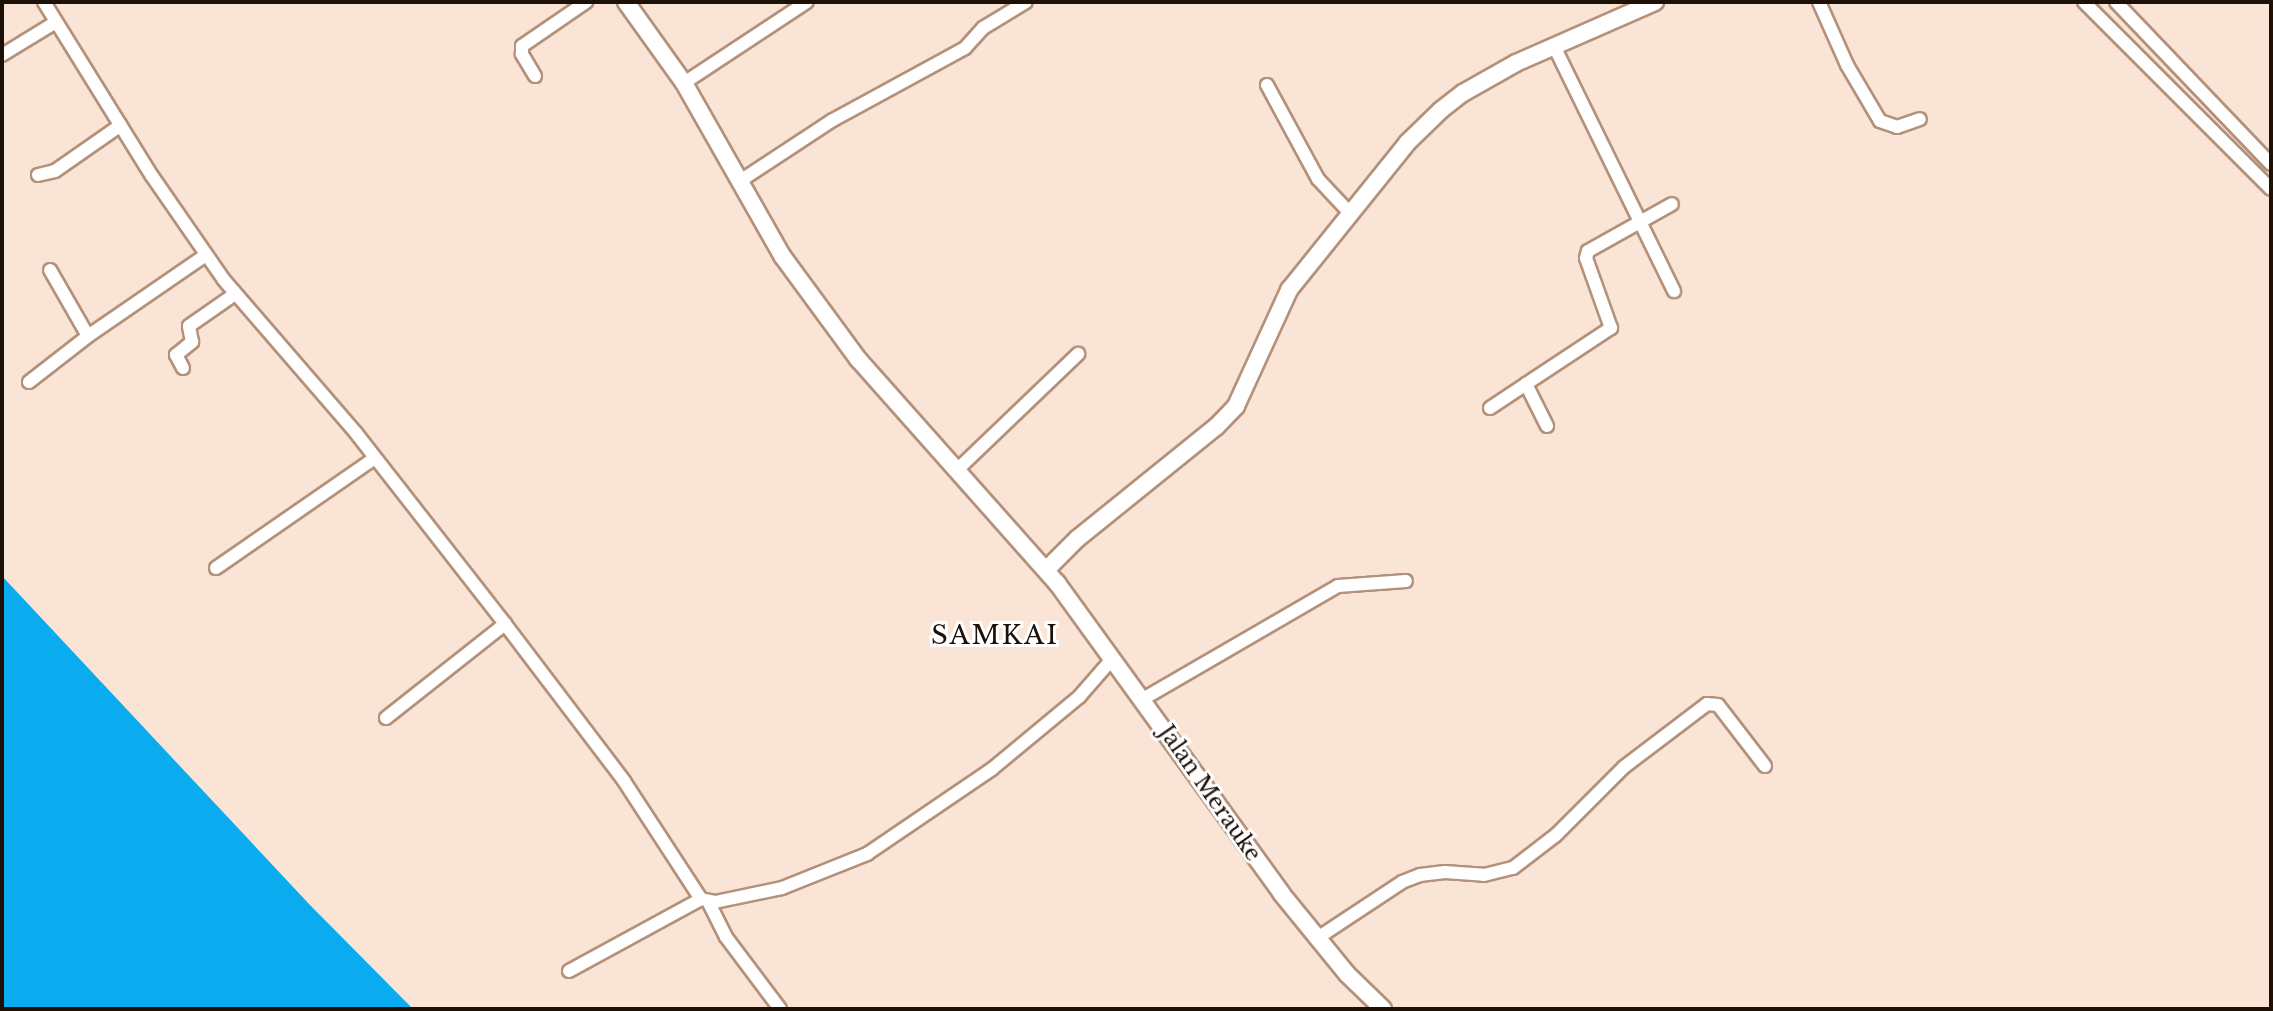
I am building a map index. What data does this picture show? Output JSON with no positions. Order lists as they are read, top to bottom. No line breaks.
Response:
{"streets":{"street":["Jalan Merauke"]},"districts":["SAMKAI"]}
